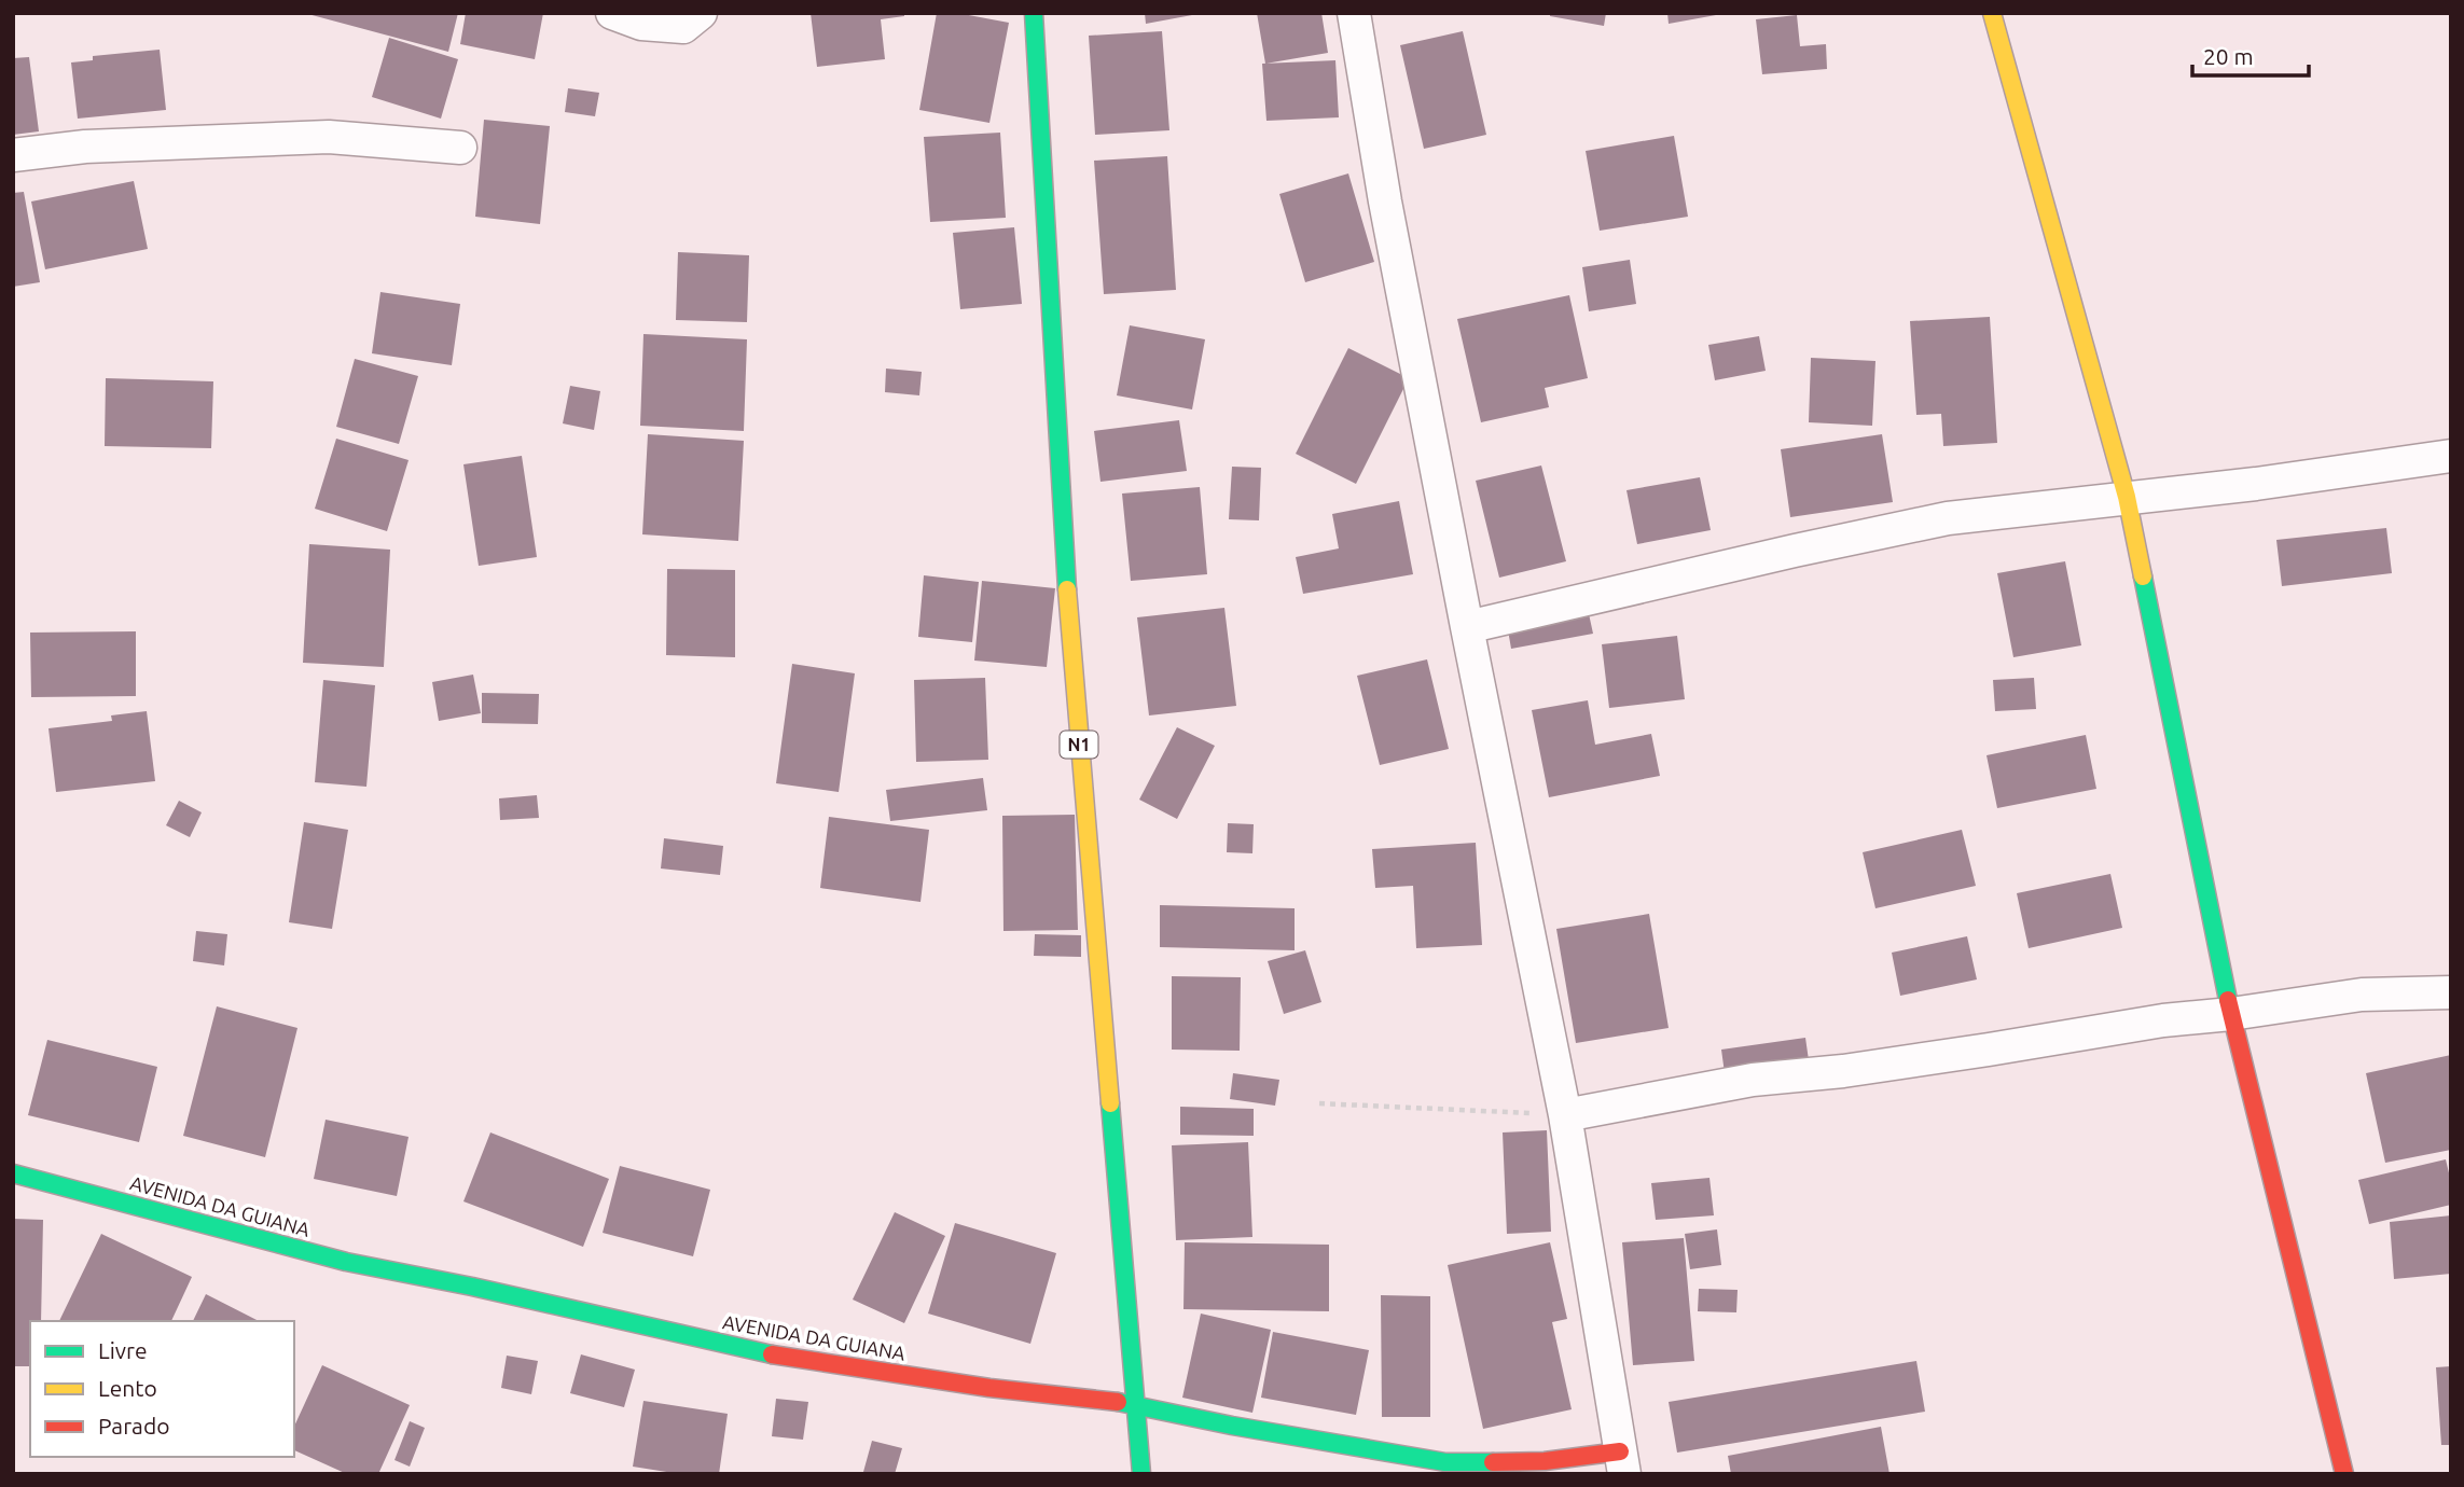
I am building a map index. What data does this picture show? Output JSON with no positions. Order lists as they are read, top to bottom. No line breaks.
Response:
{"streets":{"street":["N1","AVENIDA DA GUIANA"]},"crossings":[["N1","AVENIDA DA GUIANA"]],"legend":["Livre","Lento","Parado"],"scale_bar":"20 m"}
